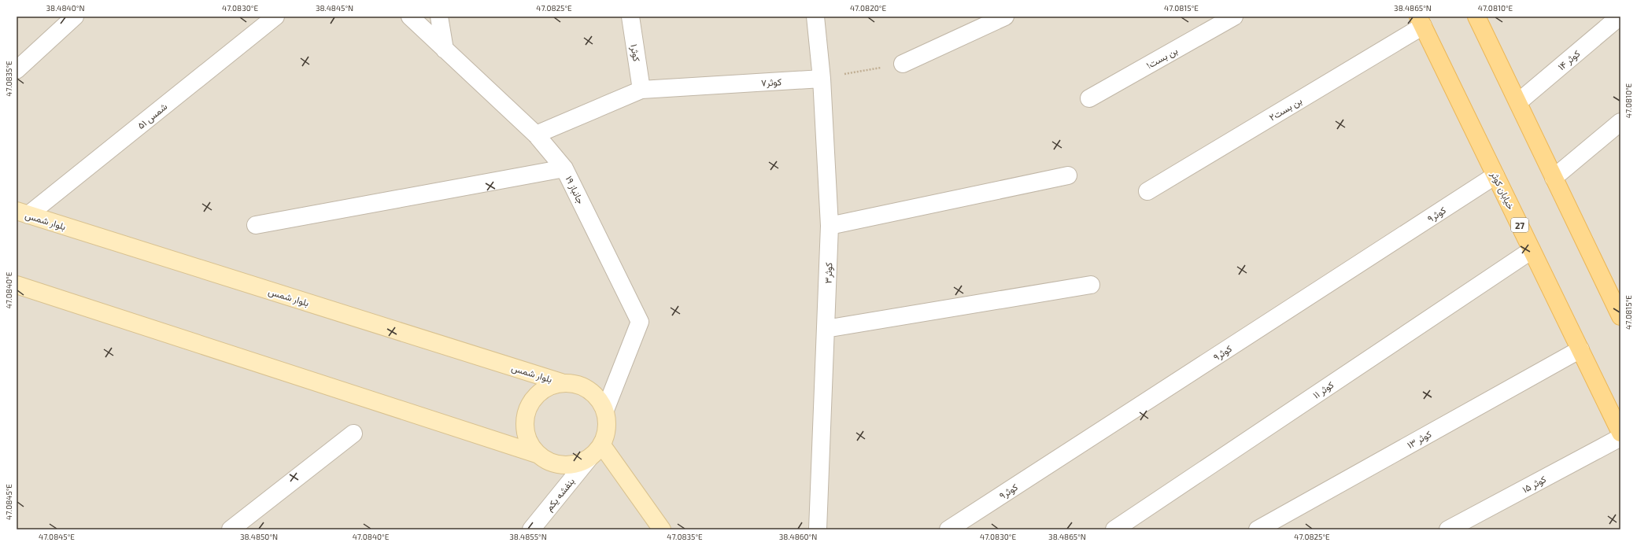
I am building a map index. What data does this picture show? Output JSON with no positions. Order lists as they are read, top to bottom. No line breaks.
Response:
{"streets":{"main road":["خیابان کوثر","27"],"street":["کوثر۱","بن بست۱","کوثر ۱۴","کوثر۷","بن بست۲","شمس ۵۱","جانباز ۱۹","کوثر۹","بلوار شمس","کوثر۳","کوثر ۱۱","کوثر ۱۳","کوثر ۱۵","بنفشه یکم"]},"crossings":[["کوثر۱","کوثر۷"],["کوثر۷","جانباز ۱۹"],["کوثر۷","کوثر۳"],["بن بست۲","خیابان کوثر"],["شمس ۵۱","بلوار شمس"],["جانباز ۱۹","بلوار شمس"],["جانباز ۱۹","بنفشه یکم"],["خیابان کوثر","کوثر۹"],["خیابان کوثر","کوثر ۱۱"],["خیابان کوثر","کوثر ۱۳"],["بلوار شمس","بنفشه یکم"]],"coordinates":["38.4840°N","47.0830°E","38.4845°N","47.0825°E","47.0820°E","47.0815°E","38.4865°N","47.0810°E","47.0835°E","47.0840°E","47.0845°E","38.4850°N","38.4855°N","38.4860°N"]}
